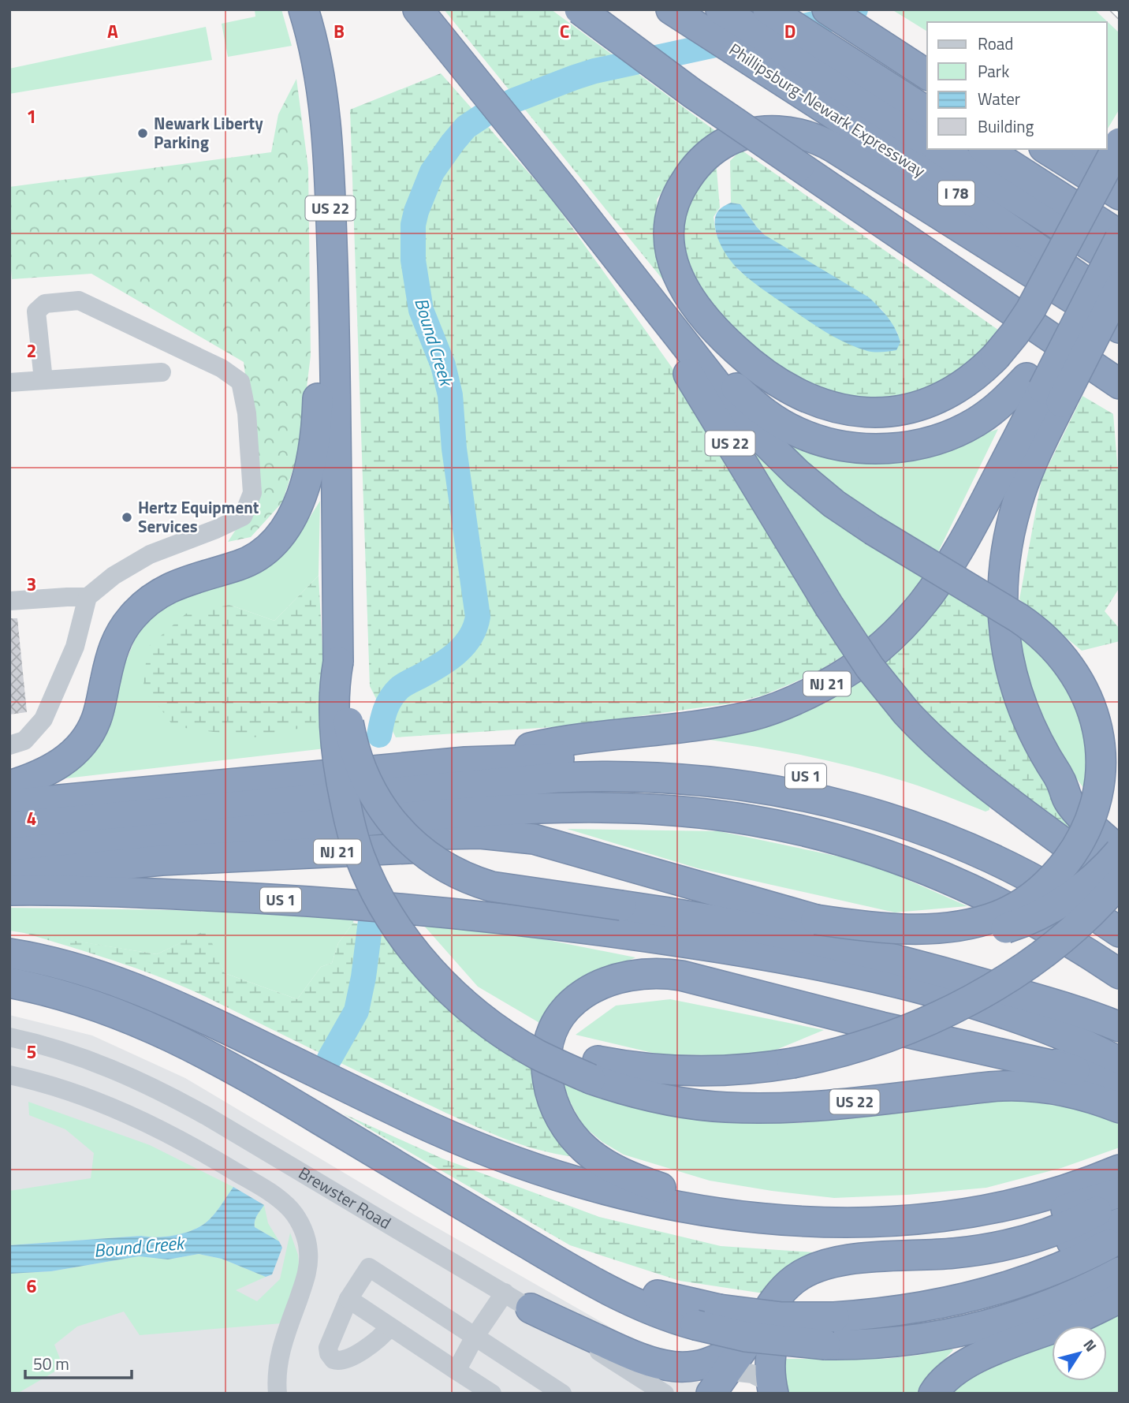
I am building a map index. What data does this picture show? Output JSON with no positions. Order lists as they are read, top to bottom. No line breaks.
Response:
{"streets":{"highway":["Phillipsburg-Newark Expressway","I 78","US 22","NJ 21","US 1"],"street":["Brewster Road"]},"crossings":[["NJ 21","US 1"]],"water":["Bound Creek"],"places":["Newark Liberty Parking","Hertz Equipment Services"],"legend":["Road","Park","Water","Building"],"scale_bar":"50 m","north":"top right","grid":{"columns":["A","B","C","D"],"rows":["1","2","3","4","5","6"]}}
